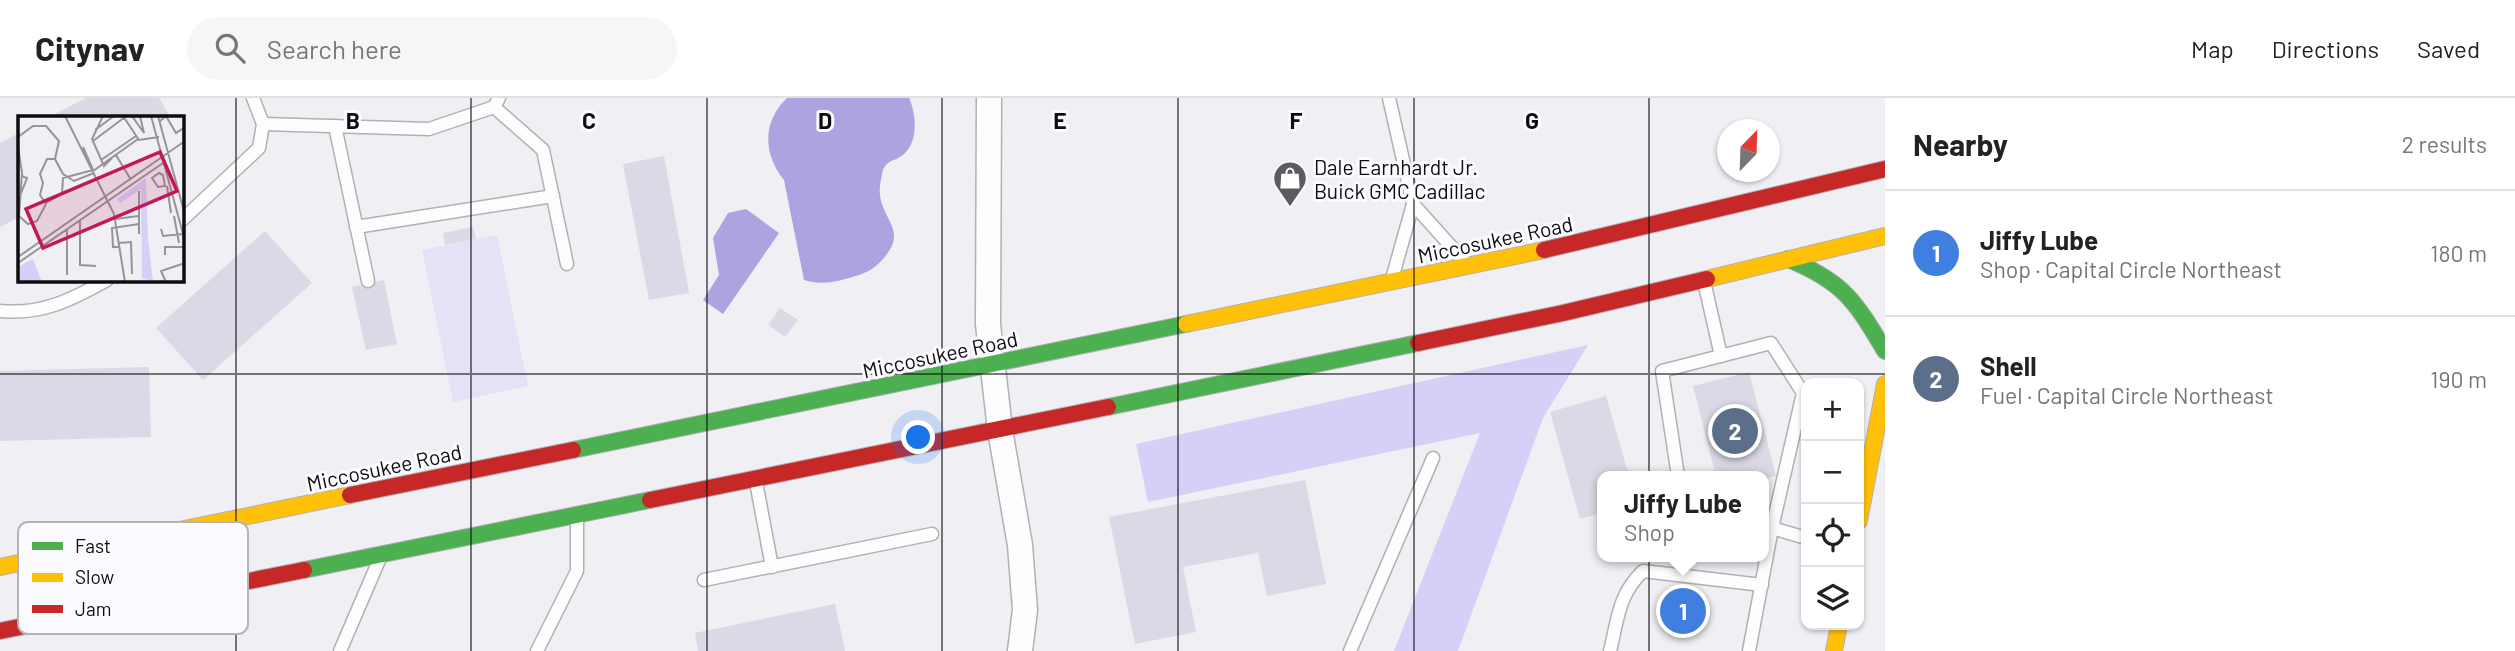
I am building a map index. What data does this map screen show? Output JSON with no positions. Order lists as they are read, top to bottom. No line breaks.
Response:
{"streets":{"street":["Miccosukee Road"]},"places":{"shop":["Dale Earnhardt Jr. Buick GMC Cadillac"]},"legend":["Fast","Slow","Jam"],"north":"top right","page":{"header":"Citynav","search":"Search here","nav":["Map","Directions","Saved"],"heading":["Nearby","2 results"],"list":[{"mark":"1","name":"Jiffy Lube","note":"Shop · Capital Circle Northeast","value":"180 m"},{"mark":"2","name":"Shell","note":"Fuel · Capital Circle Northeast","value":"190 m"}],"map_buttons":["+","−"],"pins":["2","1"],"popup":["Jiffy Lube","Shop"]},"grid":{"columns":["B","C","D","E","F","G"]}}
